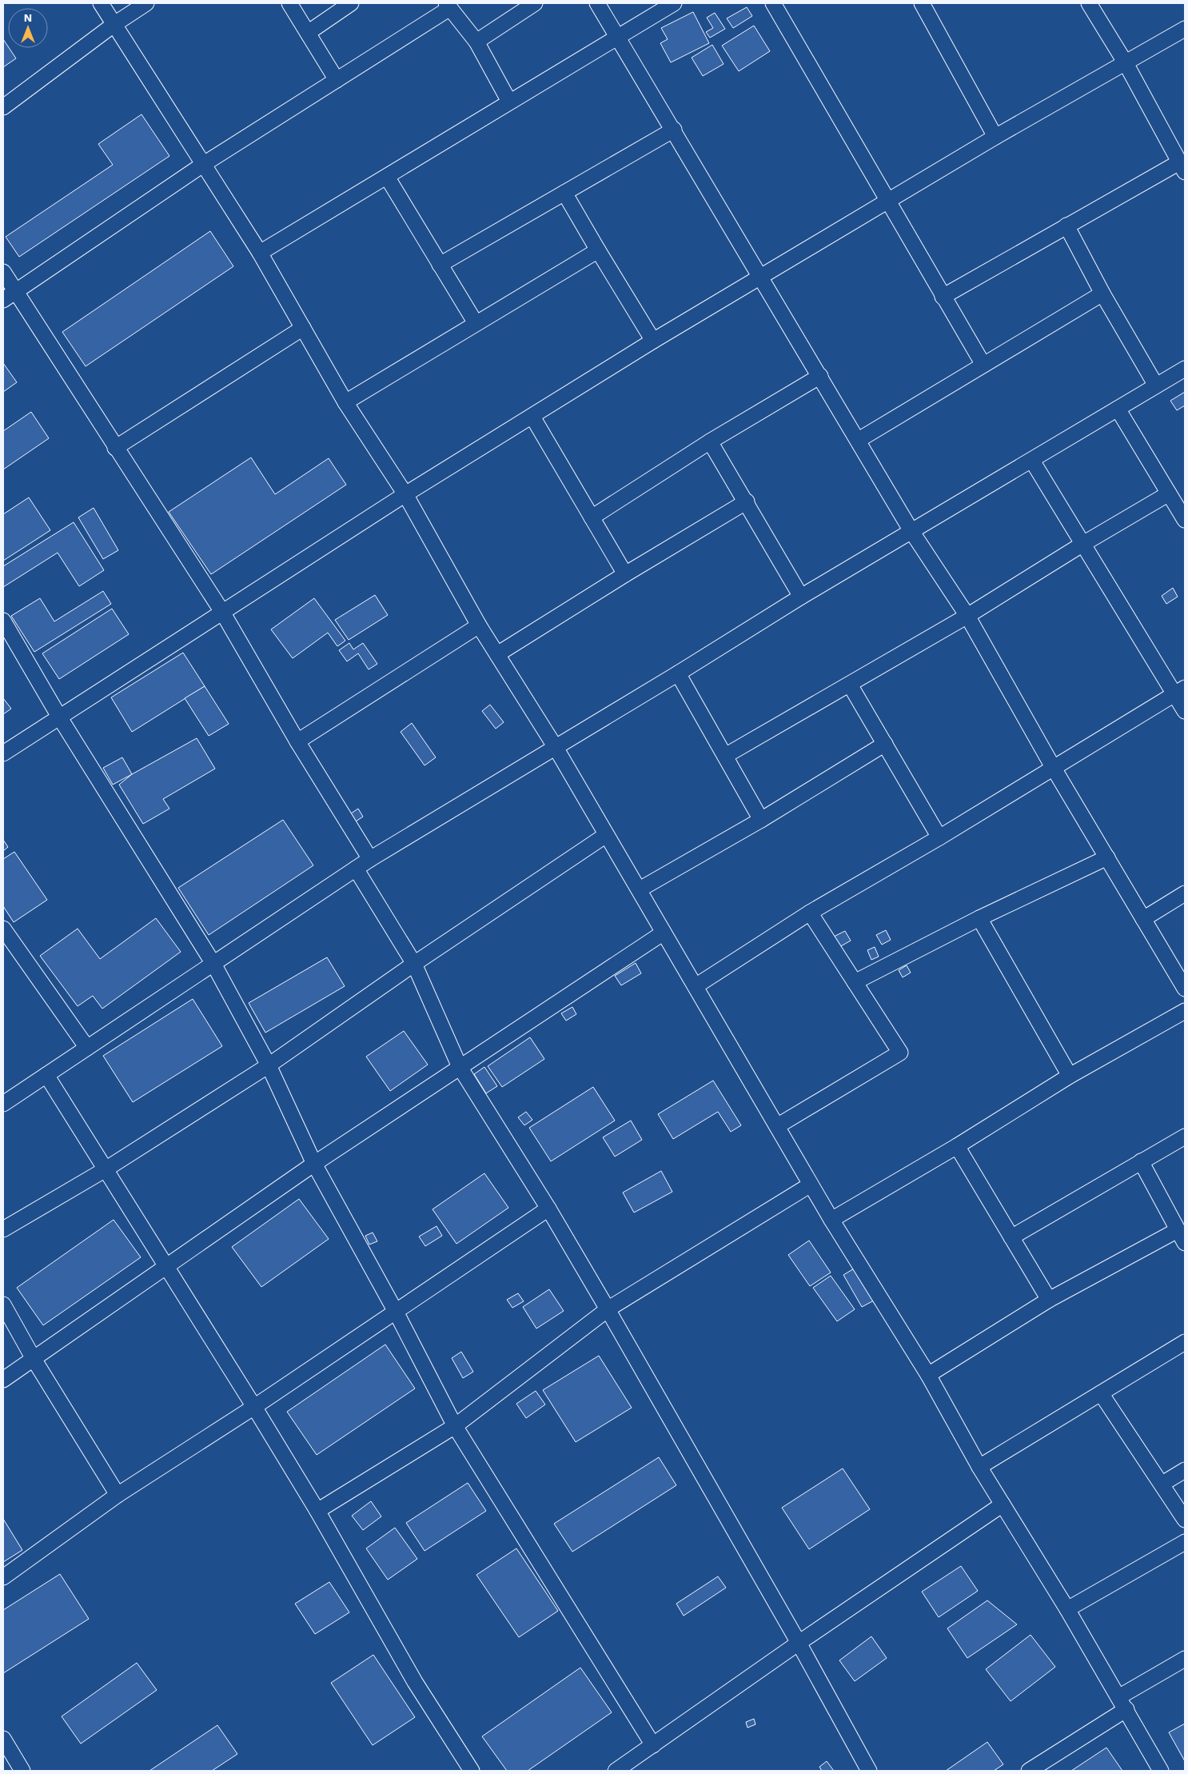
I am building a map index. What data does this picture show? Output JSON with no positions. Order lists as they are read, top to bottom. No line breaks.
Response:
{"north":"top"}
